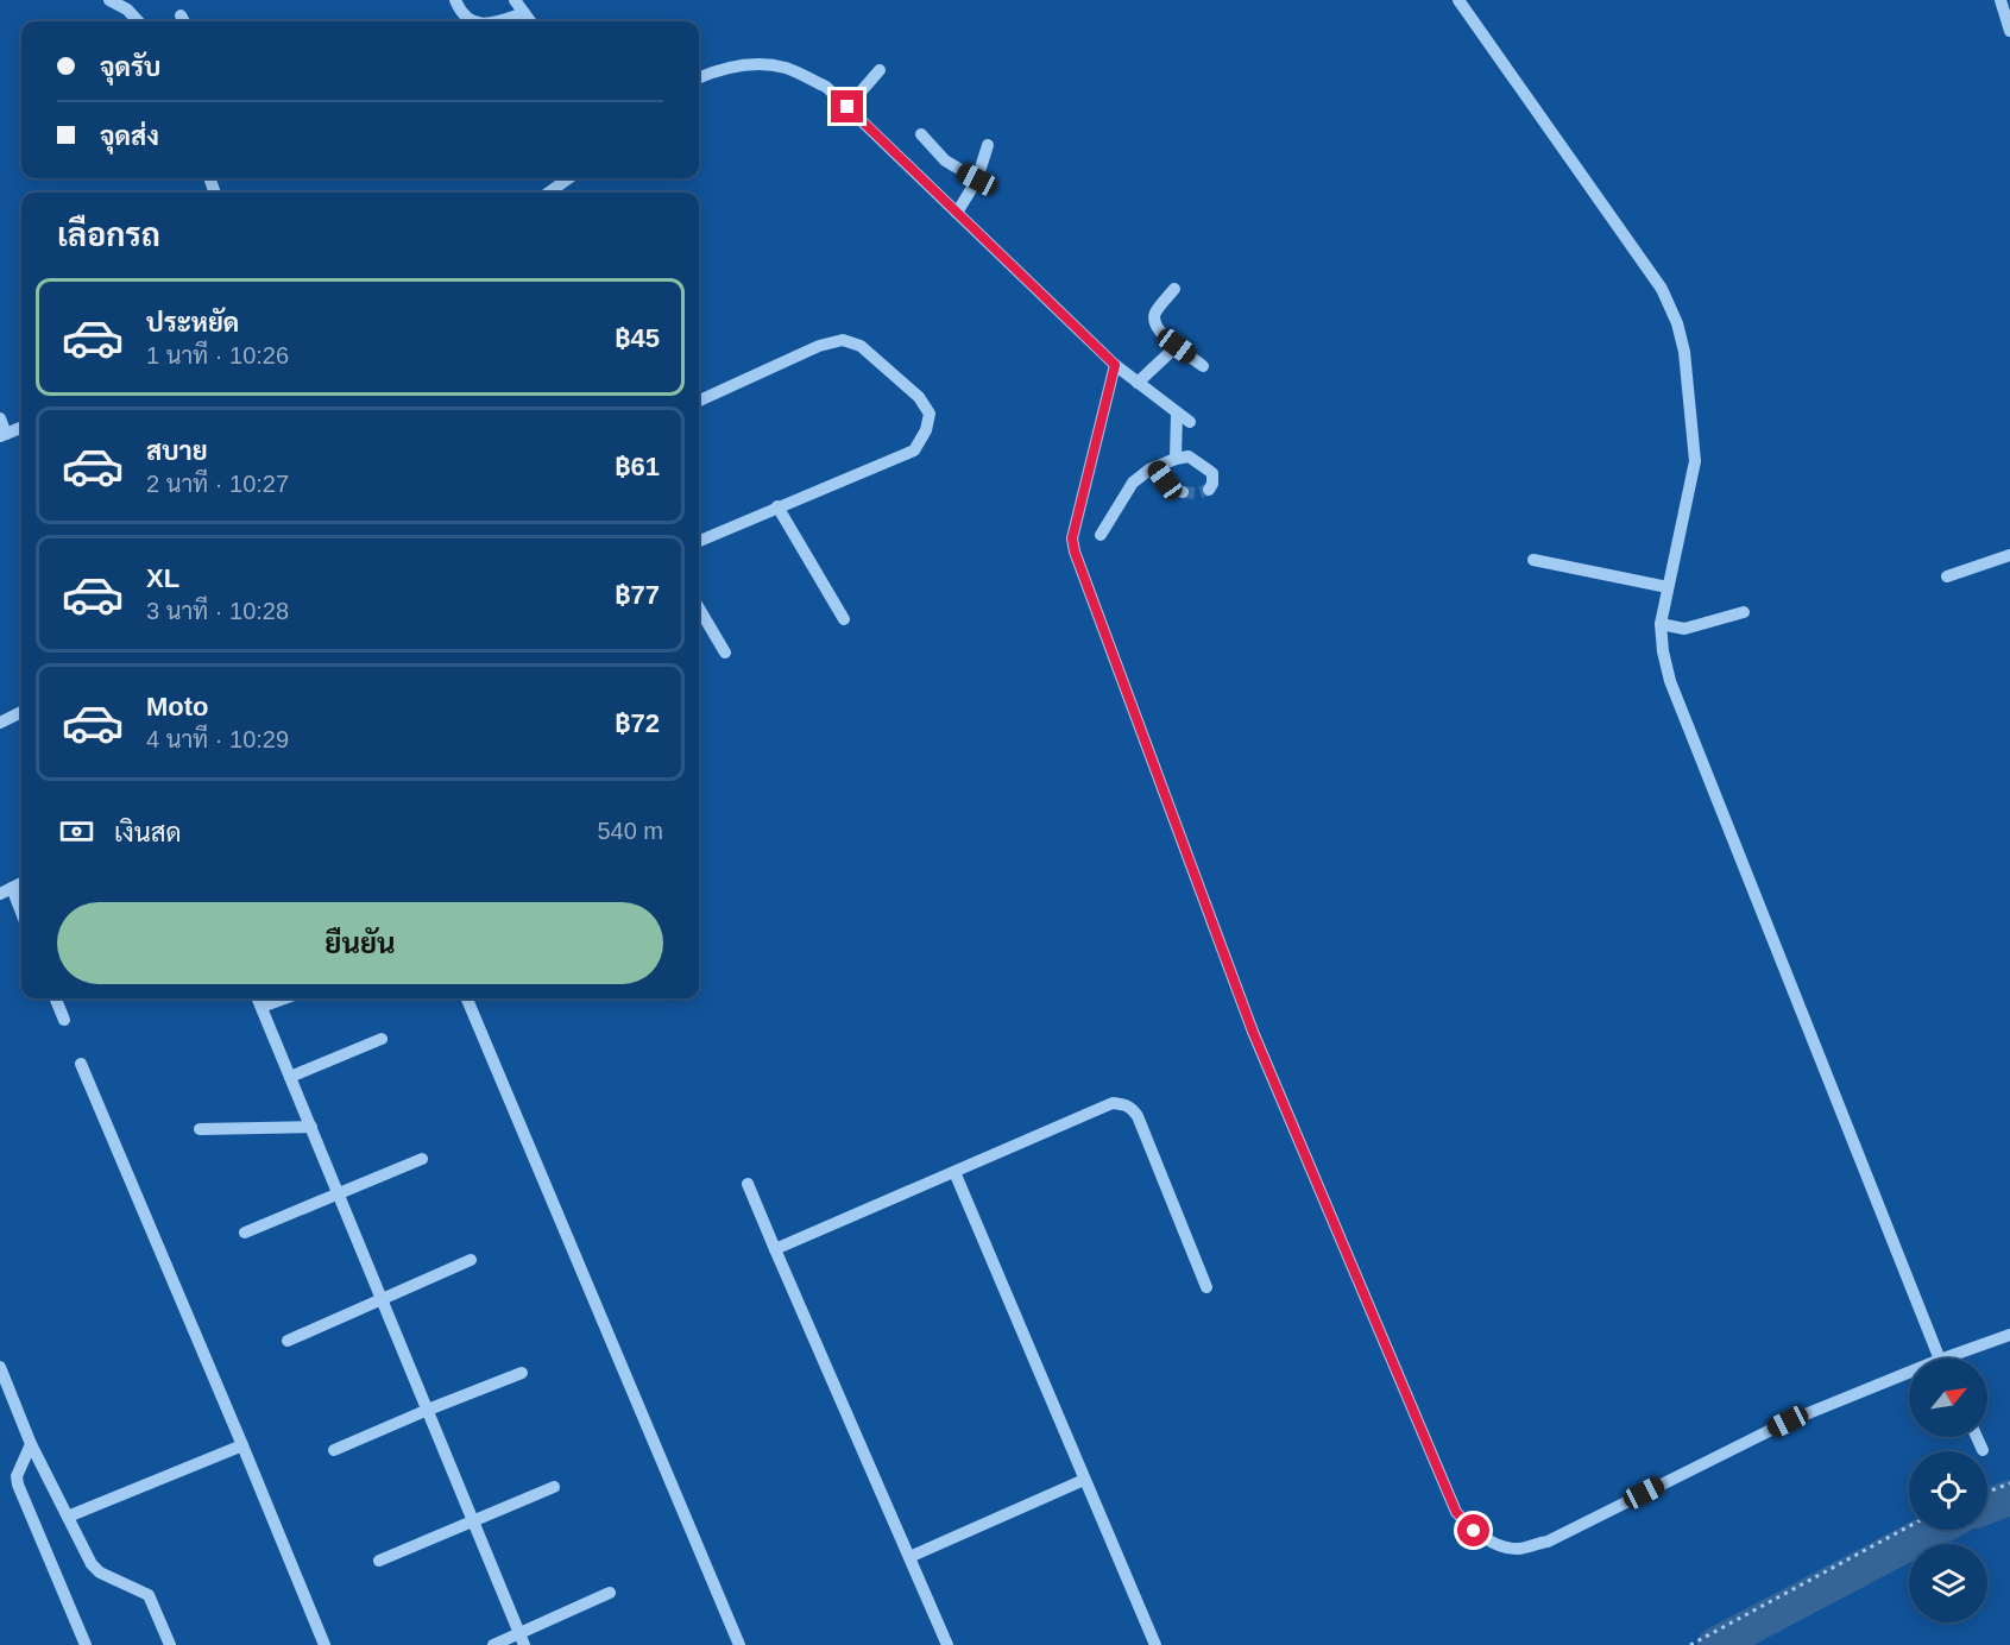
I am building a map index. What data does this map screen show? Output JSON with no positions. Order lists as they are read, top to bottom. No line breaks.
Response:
{"north":"top right","page":{"banner":["จุดรับ","จุดส่ง"],"heading":"เลือกรถ","list":[{"name":"ประหยัด","note":"1 นาที · 10:26","value":"฿45"},{"name":"สบาย","note":"2 นาที · 10:27","value":"฿61"},{"name":"XL","note":"3 นาที · 10:28","value":"฿77"},{"name":"Moto","note":"4 นาที · 10:29","value":"฿72"}],"pay":["เงินสด","540 m"],"buttons":"ยืนยัน"}}
